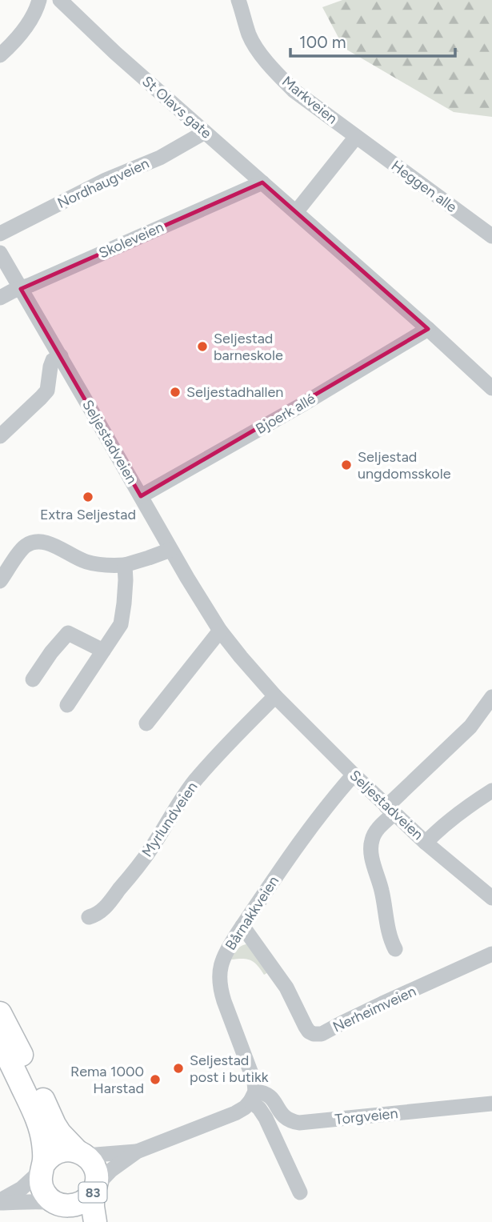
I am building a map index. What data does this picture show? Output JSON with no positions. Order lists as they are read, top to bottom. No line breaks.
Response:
{"streets":{"highway":["83"],"street":["Markveien","St Olavs gate","Nordhaugveien","Heggen alle","Skoleveien","Bjoerk allé","Seljestadveien","Myrlundveien","Bårnakkveien","Nerheimveien","Torgveien"]},"crossings":[["Markveien","Heggen alle"],["St Olavs gate","Nordhaugveien"],["St Olavs gate","Skoleveien"],["St Olavs gate","Bjoerk allé"],["Skoleveien","Seljestadveien"],["Bjoerk allé","Seljestadveien"],["Seljestadveien","Myrlundveien"],["Seljestadveien","Bårnakkveien"],["Bårnakkveien","Nerheimveien"],["Bårnakkveien","Torgveien"]],"places":["Seljestad barneskole","Seljestadhallen","Seljestad ungdomsskole","Extra Seljestad","Seljestad post i butikk","Rema 1000 Harstad"],"scale_bar":"100 m"}
